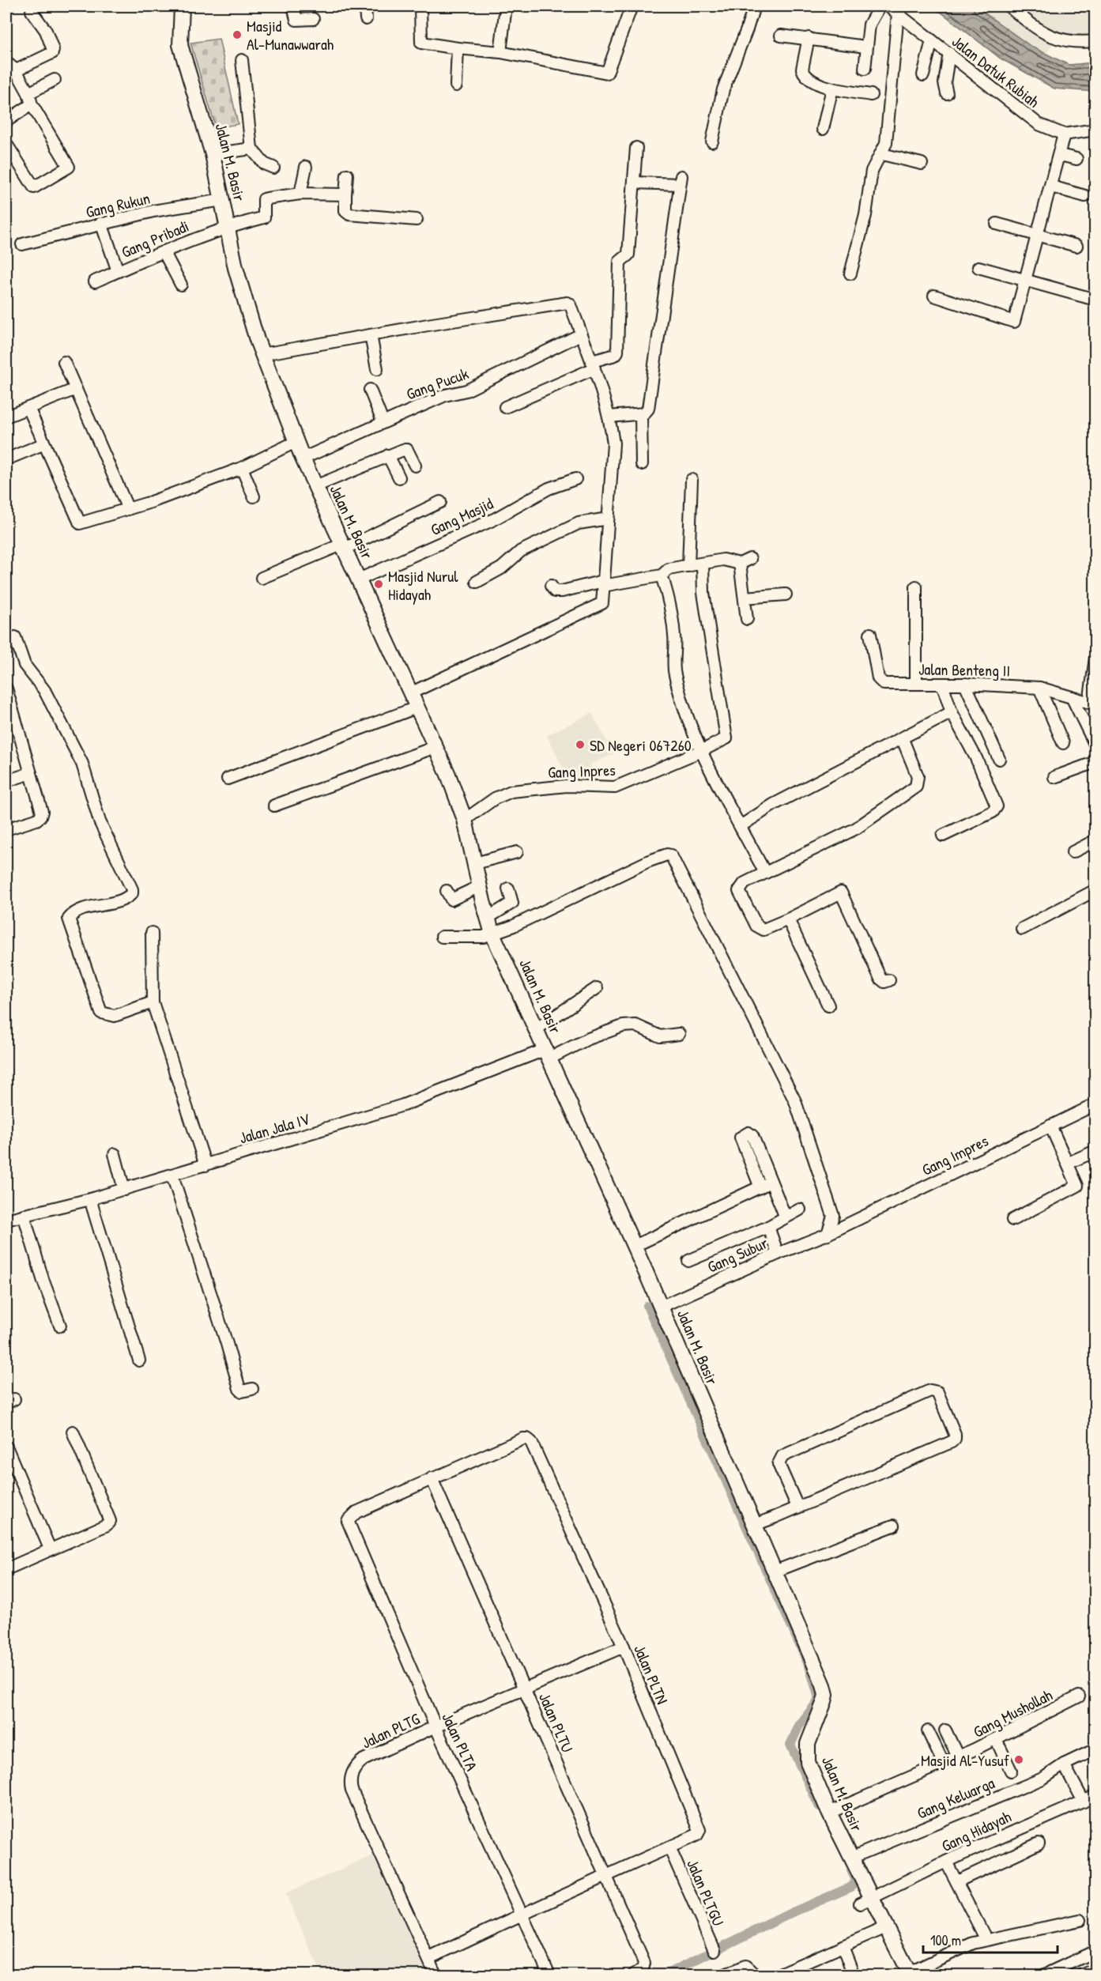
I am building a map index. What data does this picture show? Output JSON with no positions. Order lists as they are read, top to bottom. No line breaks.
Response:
{"streets":{"main road":["Jalan M. Basir"],"street":["Jalan Datuk Rubiah","Gang Rukun","Gang Pribadi","Gang Pucuk","Gang Masjid","Jalan Benteng II","Gang Inpres","Jalan Jala IV","Gang Impres","Gang Subur","Jalan PLTN","Gang Mushollah","Jalan PLTU","Jalan PLTG","Jalan PLTA","Gang Keluarga","Gang Hidayah","Jalan PLTGU"]},"crossings":[["Jalan M. Basir","Gang Rukun"],["Jalan M. Basir","Gang Pribadi"],["Jalan M. Basir","Gang Pucuk"],["Jalan M. Basir","Gang Masjid"],["Jalan M. Basir","Gang Inpres"],["Jalan M. Basir","Jalan Jala IV"],["Jalan M. Basir","Gang Subur"],["Jalan M. Basir","Gang Mushollah"],["Jalan M. Basir","Gang Keluarga"],["Jalan M. Basir","Gang Hidayah"],["Gang Impres","Gang Subur"],["Jalan PLTN","Jalan PLTU"],["Jalan PLTN","Jalan PLTG"],["Jalan PLTN","Jalan PLTA"],["Jalan PLTN","Jalan PLTGU"],["Jalan PLTU","Jalan PLTG"],["Jalan PLTG","Jalan PLTA"]],"places":["Masjid Al-Munawwarah","Masjid Nurul Hidayah","SD Negeri 067260","Masjid Al-Yusuf"],"scale_bar":"100 m"}
